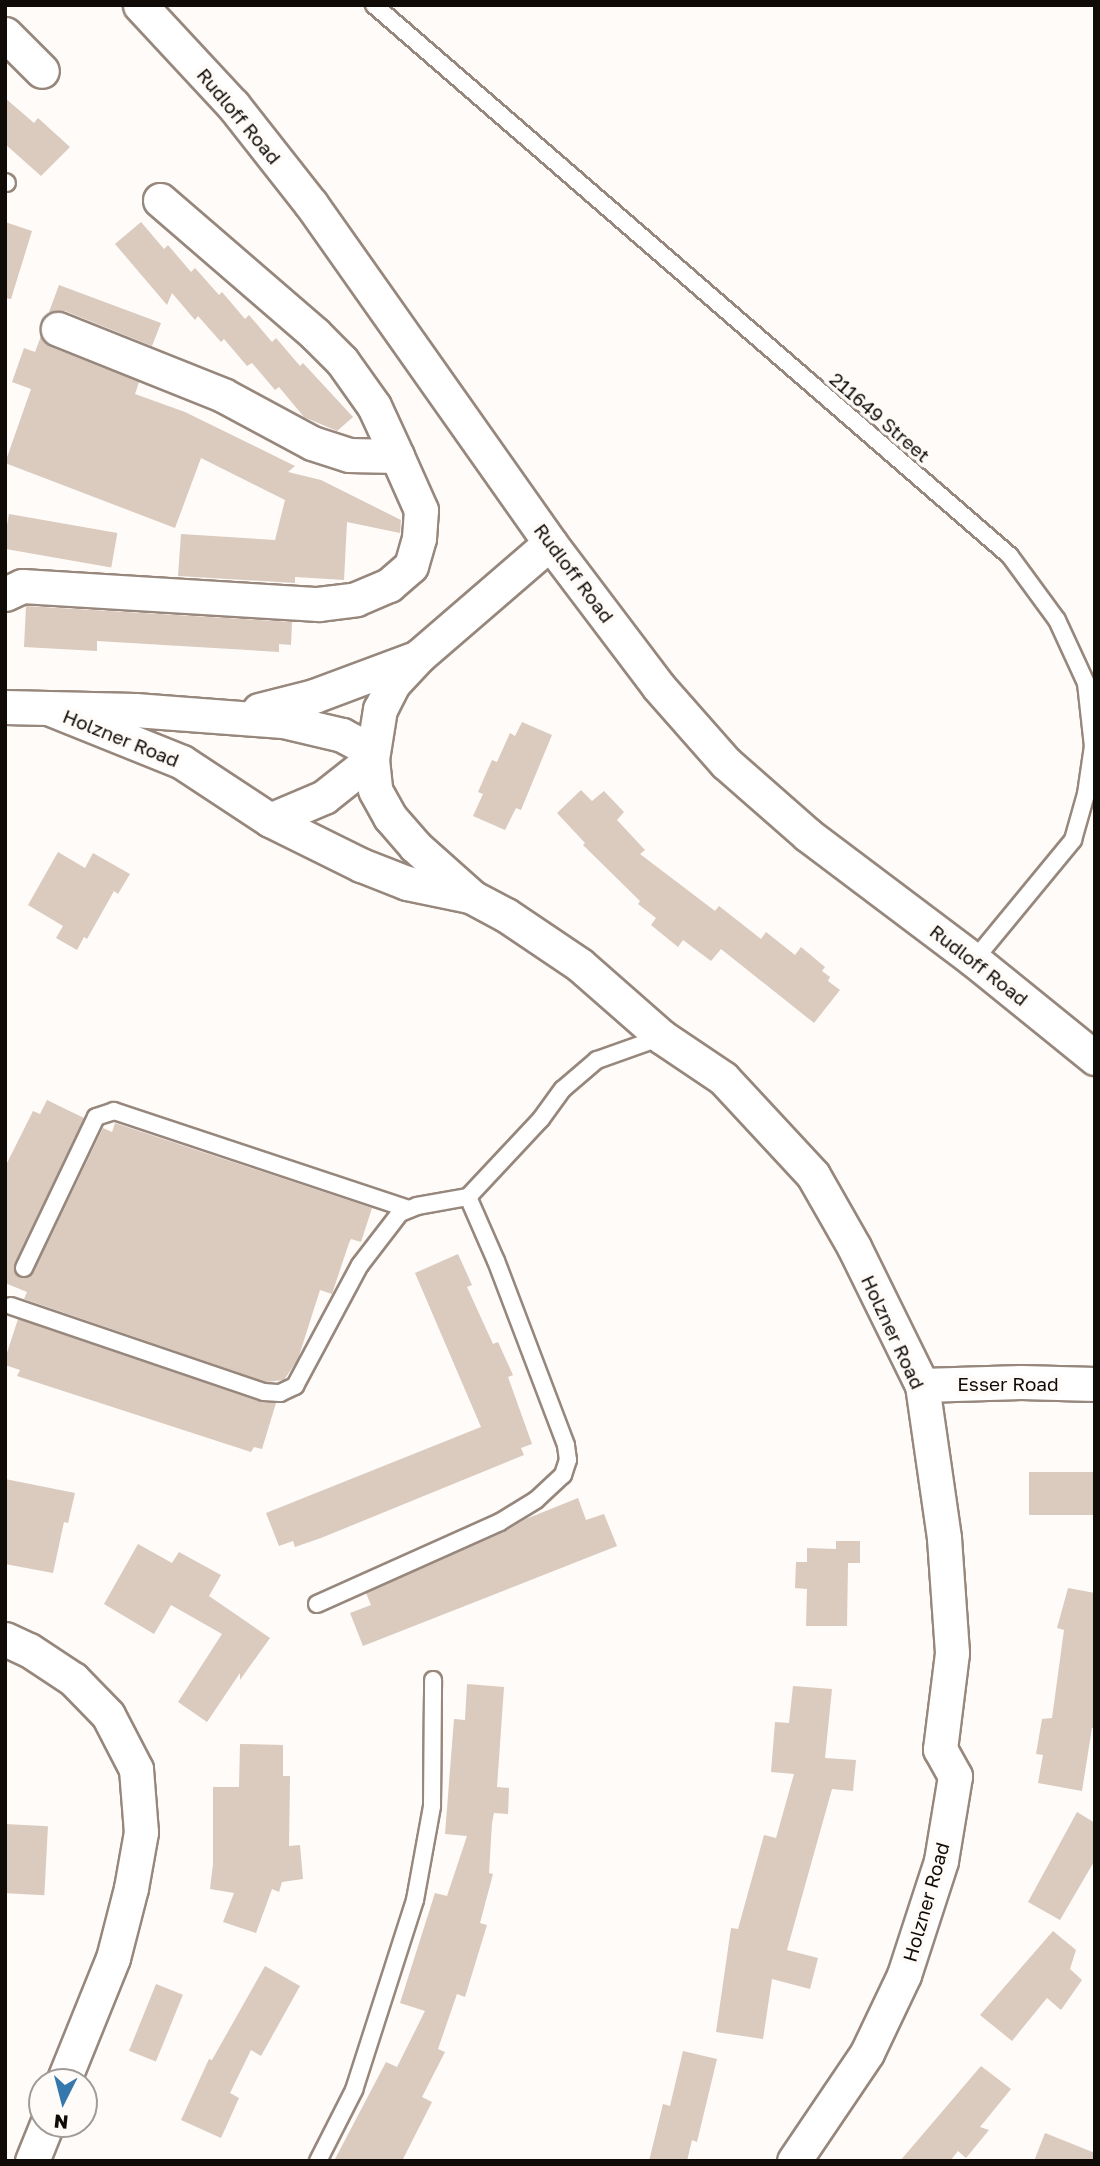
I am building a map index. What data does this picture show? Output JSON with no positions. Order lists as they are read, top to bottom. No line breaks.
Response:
{"streets":{"street":["Rudloff Road","Holzner Road","Esser Road"],"lane":["211649 Street"]},"crossings":[["Rudloff Road","211649 Street"],["Rudloff Road","Holzner Road"],["Holzner Road","Esser Road"]],"north":"bottom"}
